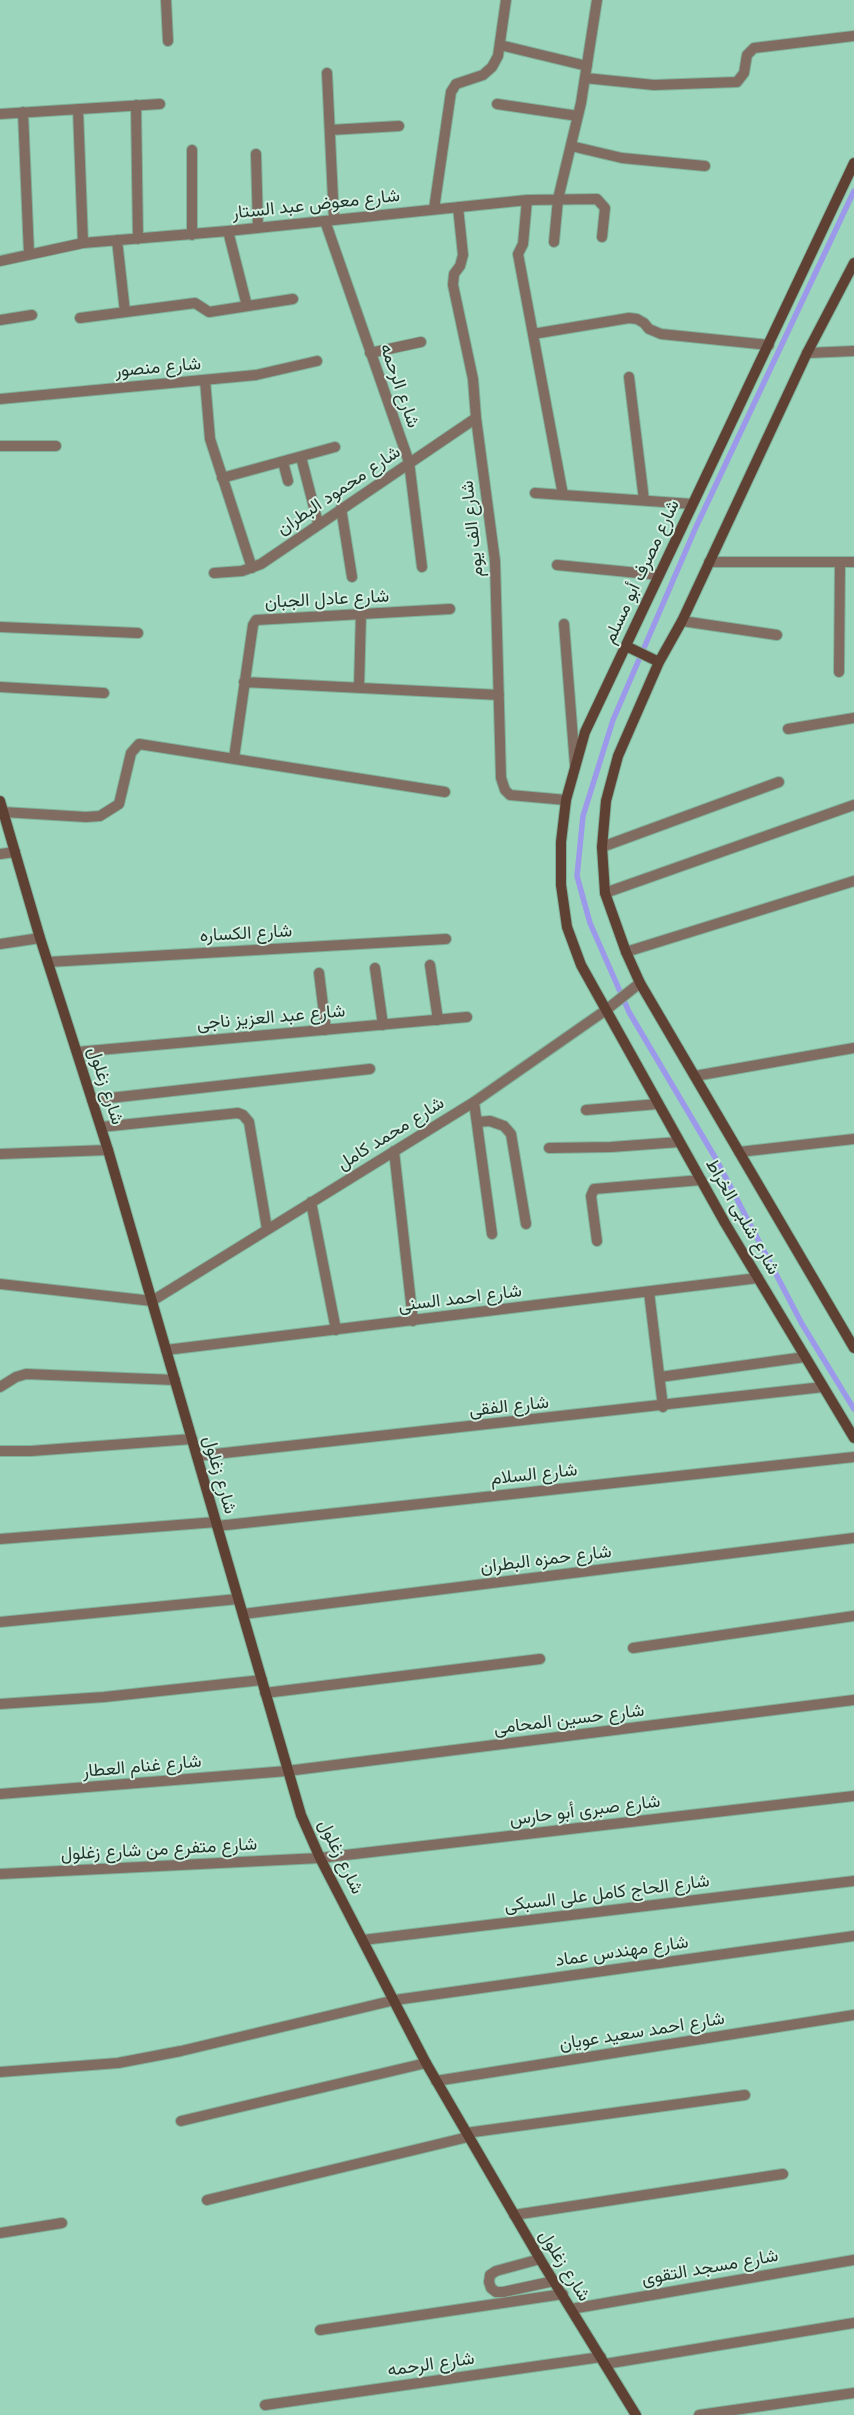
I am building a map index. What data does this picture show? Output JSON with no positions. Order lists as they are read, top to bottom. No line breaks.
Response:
{"streets":{"street":["شارع معوض عبد الستار","شارع منصور","شارع الرحمه","شارع محمود البطران","شارع الف يوم","شارع مصرف أبو مسلم","شارع عادل الجبان","شارع الكساره","شارع عبد العزيز ناجى","شارع زغلول","شارع محمد كامل","شارع شلبى الخراط","شارع احمد السنى","شارع الفقى","شارع السلام","شارع حمزه البطران","شارع حسين المحامى","شارع غنام العطار","شارع صبرى أبو حارس","شارع متفرع من شارع زغلول","شارع الحاج كامل على السبكى","شارع مهندس عماد","شارع احمد سعيد عويان","شارع مسجد التقوى"]},"crossings":[["شارع معوض عبد الستار","شارع الرحمه"],["شارع معوض عبد الستار","شارع الف يوم"],["شارع الرحمه","شارع محمود البطران"],["شارع الرحمه","شارع زغلول"],["شارع محمود البطران","شارع الف يوم"],["شارع الف يوم","شارع مصرف أبو مسلم"],["شارع مصرف أبو مسلم","شارع محمد كامل"],["شارع مصرف أبو مسلم","شارع شلبى الخراط"],["شارع الكساره","شارع زغلول"],["شارع عبد العزيز ناجى","شارع زغلول"],["شارع زغلول","شارع محمد كامل"],["شارع زغلول","شارع احمد السنى"],["شارع زغلول","شارع الفقى"],["شارع زغلول","شارع السلام"],["شارع زغلول","شارع حمزه البطران"],["شارع زغلول","شارع حسين المحامى"],["شارع زغلول","شارع غنام العطار"],["شارع زغلول","شارع صبرى أبو حارس"],["شارع زغلول","شارع متفرع من شارع زغلول"],["شارع زغلول","شارع الحاج كامل على السبكى"],["شارع زغلول","شارع مهندس عماد"],["شارع زغلول","شارع احمد سعيد عويان"],["شارع زغلول","شارع مسجد التقوى"],["شارع محمد كامل","شارع شلبى الخراط"],["شارع شلبى الخراط","شارع احمد السنى"],["شارع شلبى الخراط","شارع الفقى"],["شارع حسين المحامى","شارع غنام العطار"],["شارع صبرى أبو حارس","شارع متفرع من شارع زغلول"]]}
